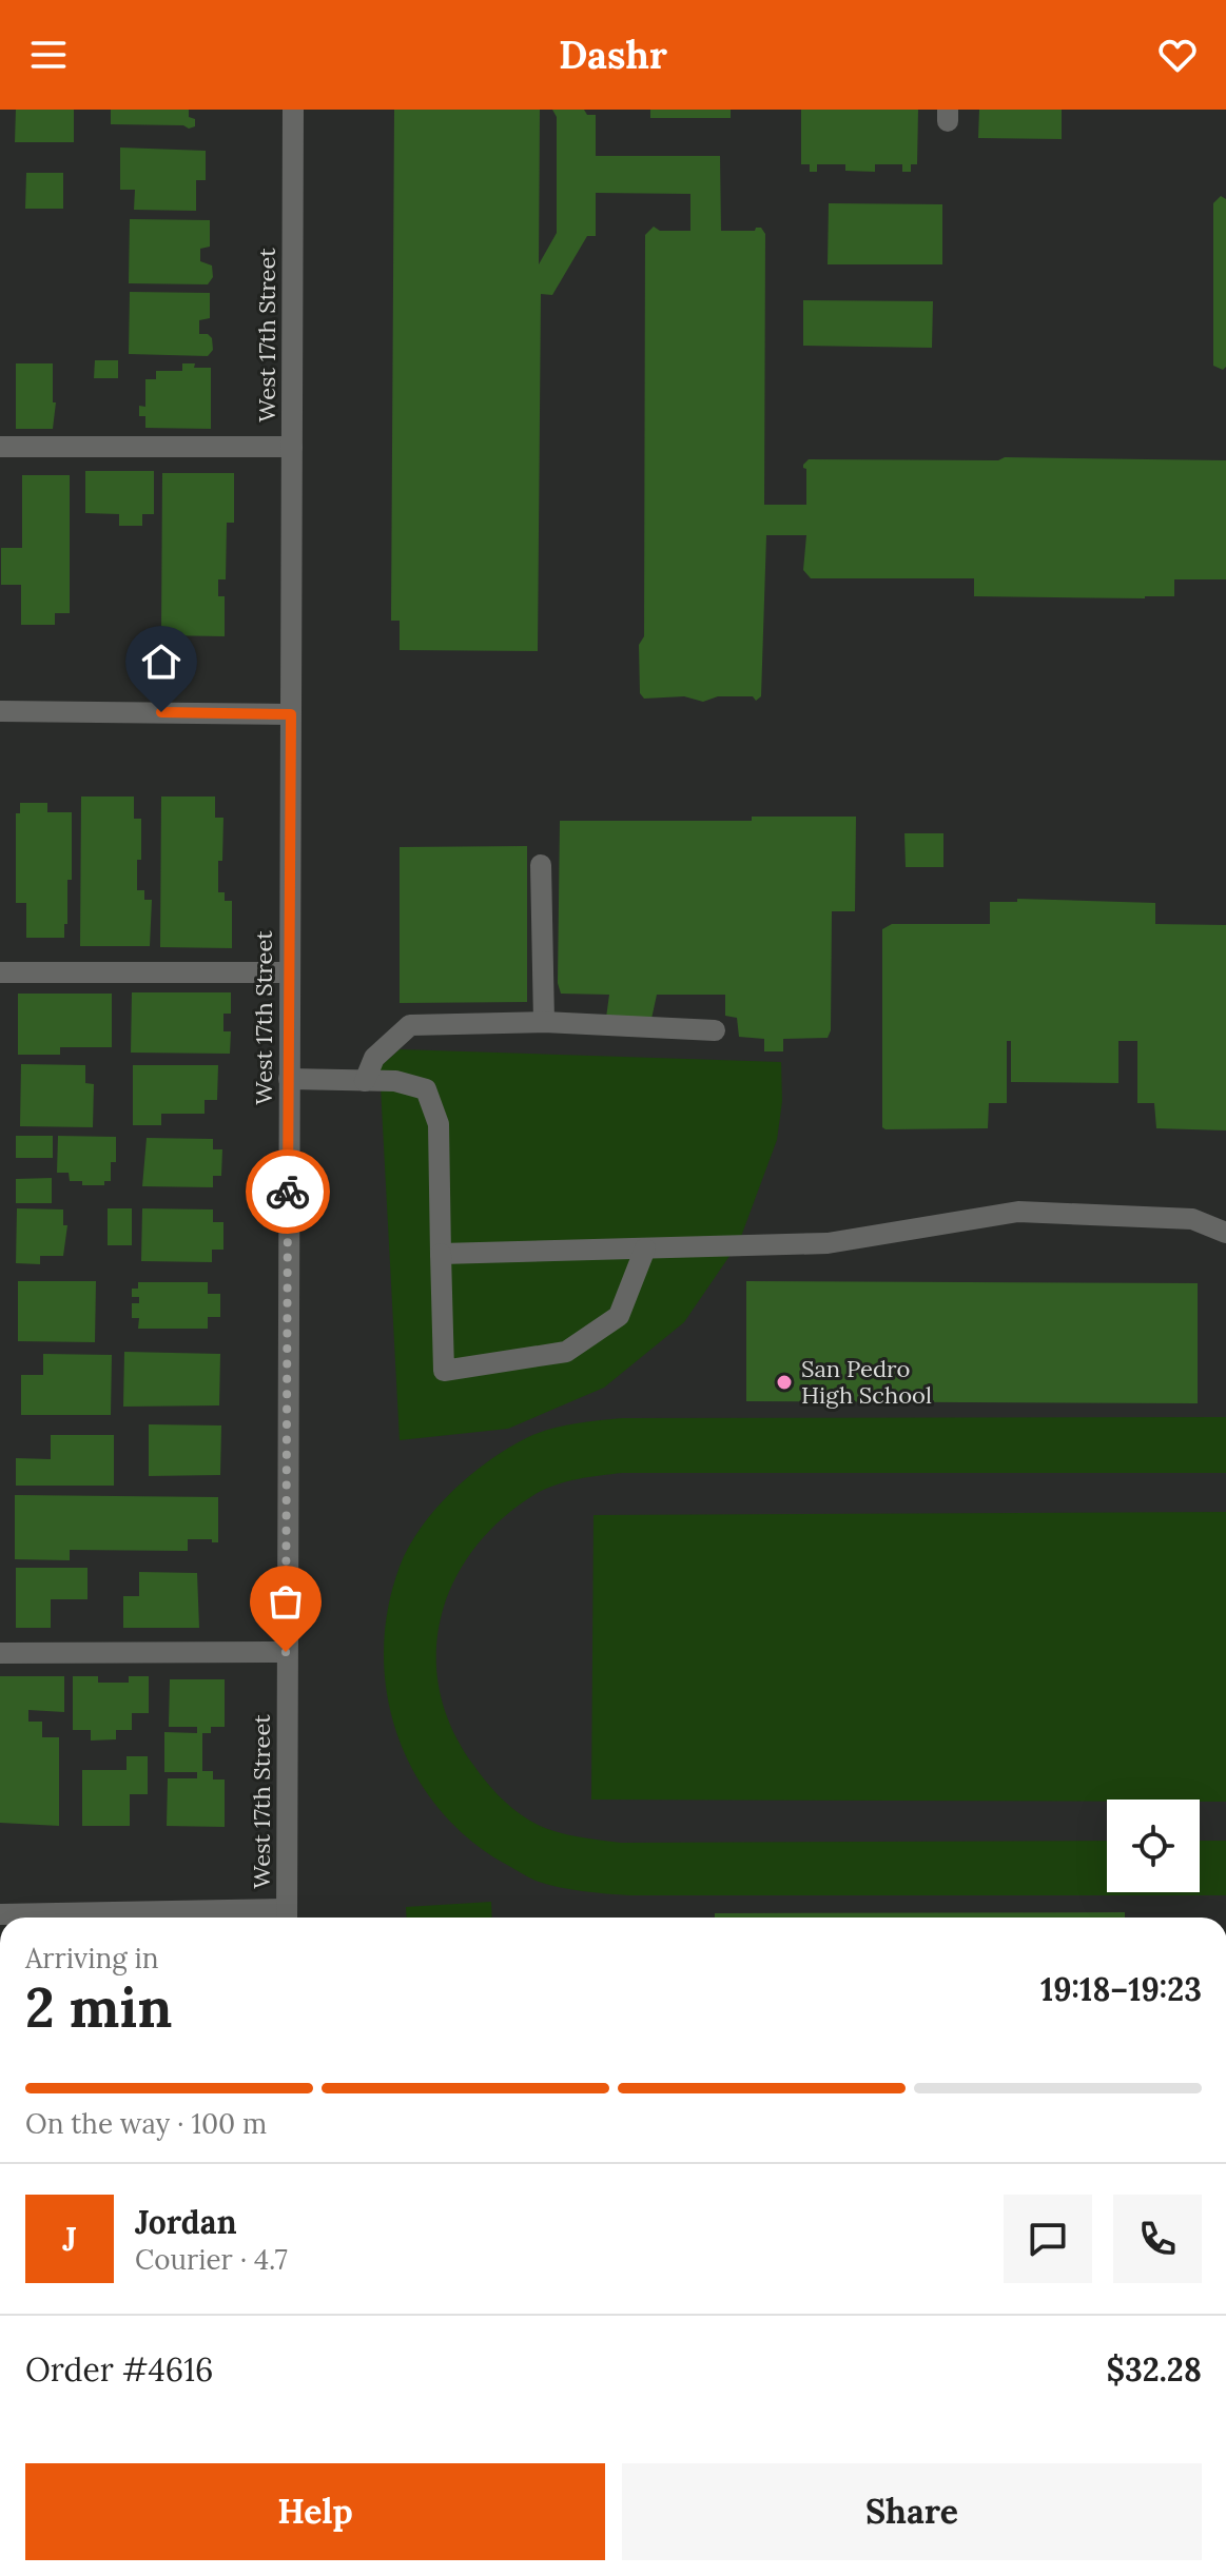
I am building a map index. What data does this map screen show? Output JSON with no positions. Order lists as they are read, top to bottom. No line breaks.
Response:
{"streets":{"street":["West 17th Street"]},"places":["San Pedro High School"],"page":{"header":"Dashr","heading":["2 min","Arriving in","19:18–19:23"],"panel":["Jordan","Courier · 4.7","Order #4616","$32.28"],"bar":"On the way · 100 m","round":"J","buttons":["Help","Share"]}}
